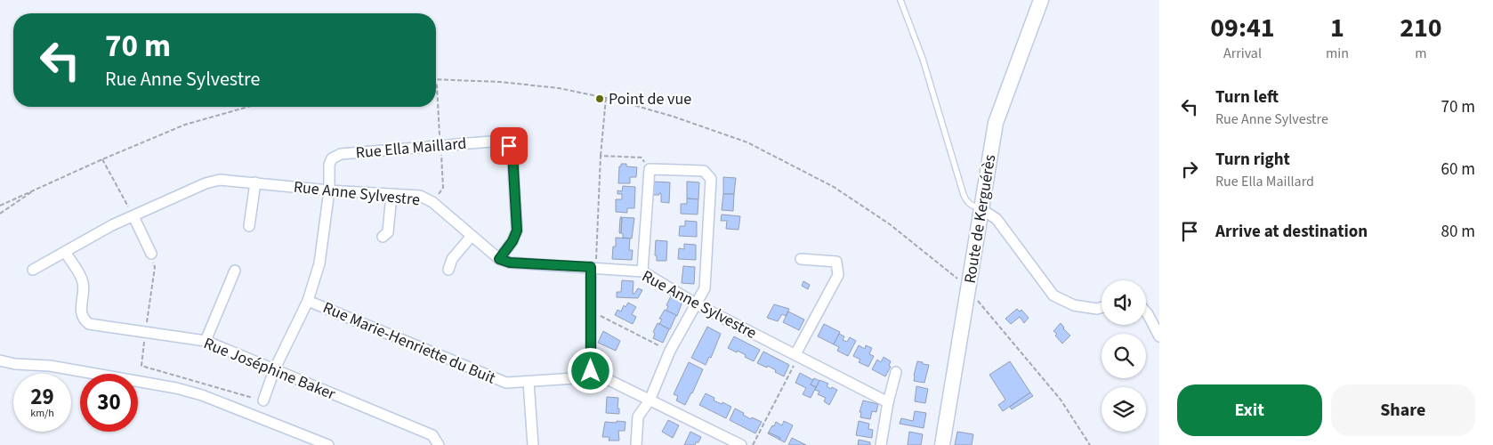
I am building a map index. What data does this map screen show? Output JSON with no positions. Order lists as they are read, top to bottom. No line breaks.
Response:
{"streets":{"street":["Rue Ella Maillard","Rue Anne Sylvestre","Route de Kerguérès","Rue Marie-Henriette du Buit","Rue Joséphine Baker"]},"crossings":[["Rue Ella Maillard","Rue Anne Sylvestre"],["Rue Ella Maillard","Rue Marie-Henriette du Buit"],["Rue Ella Maillard","Rue Joséphine Baker"],["Rue Anne Sylvestre","Rue Joséphine Baker"]],"places":["Point de vue"],"page":{"eta":["09:41","Arrival","1","min","210","m"],"turn":["70 m","Rue Anne Sylvestre"],"list":[{"name":"Turn left","note":"Rue Anne Sylvestre","value":"70 m"},{"name":"Turn right","note":"Rue Ella Maillard","value":"60 m"},{"name":"Arrive at destination","value":"80 m"}],"speed":"29 km/h","limit":"30","buttons":["Exit","Share"]}}
